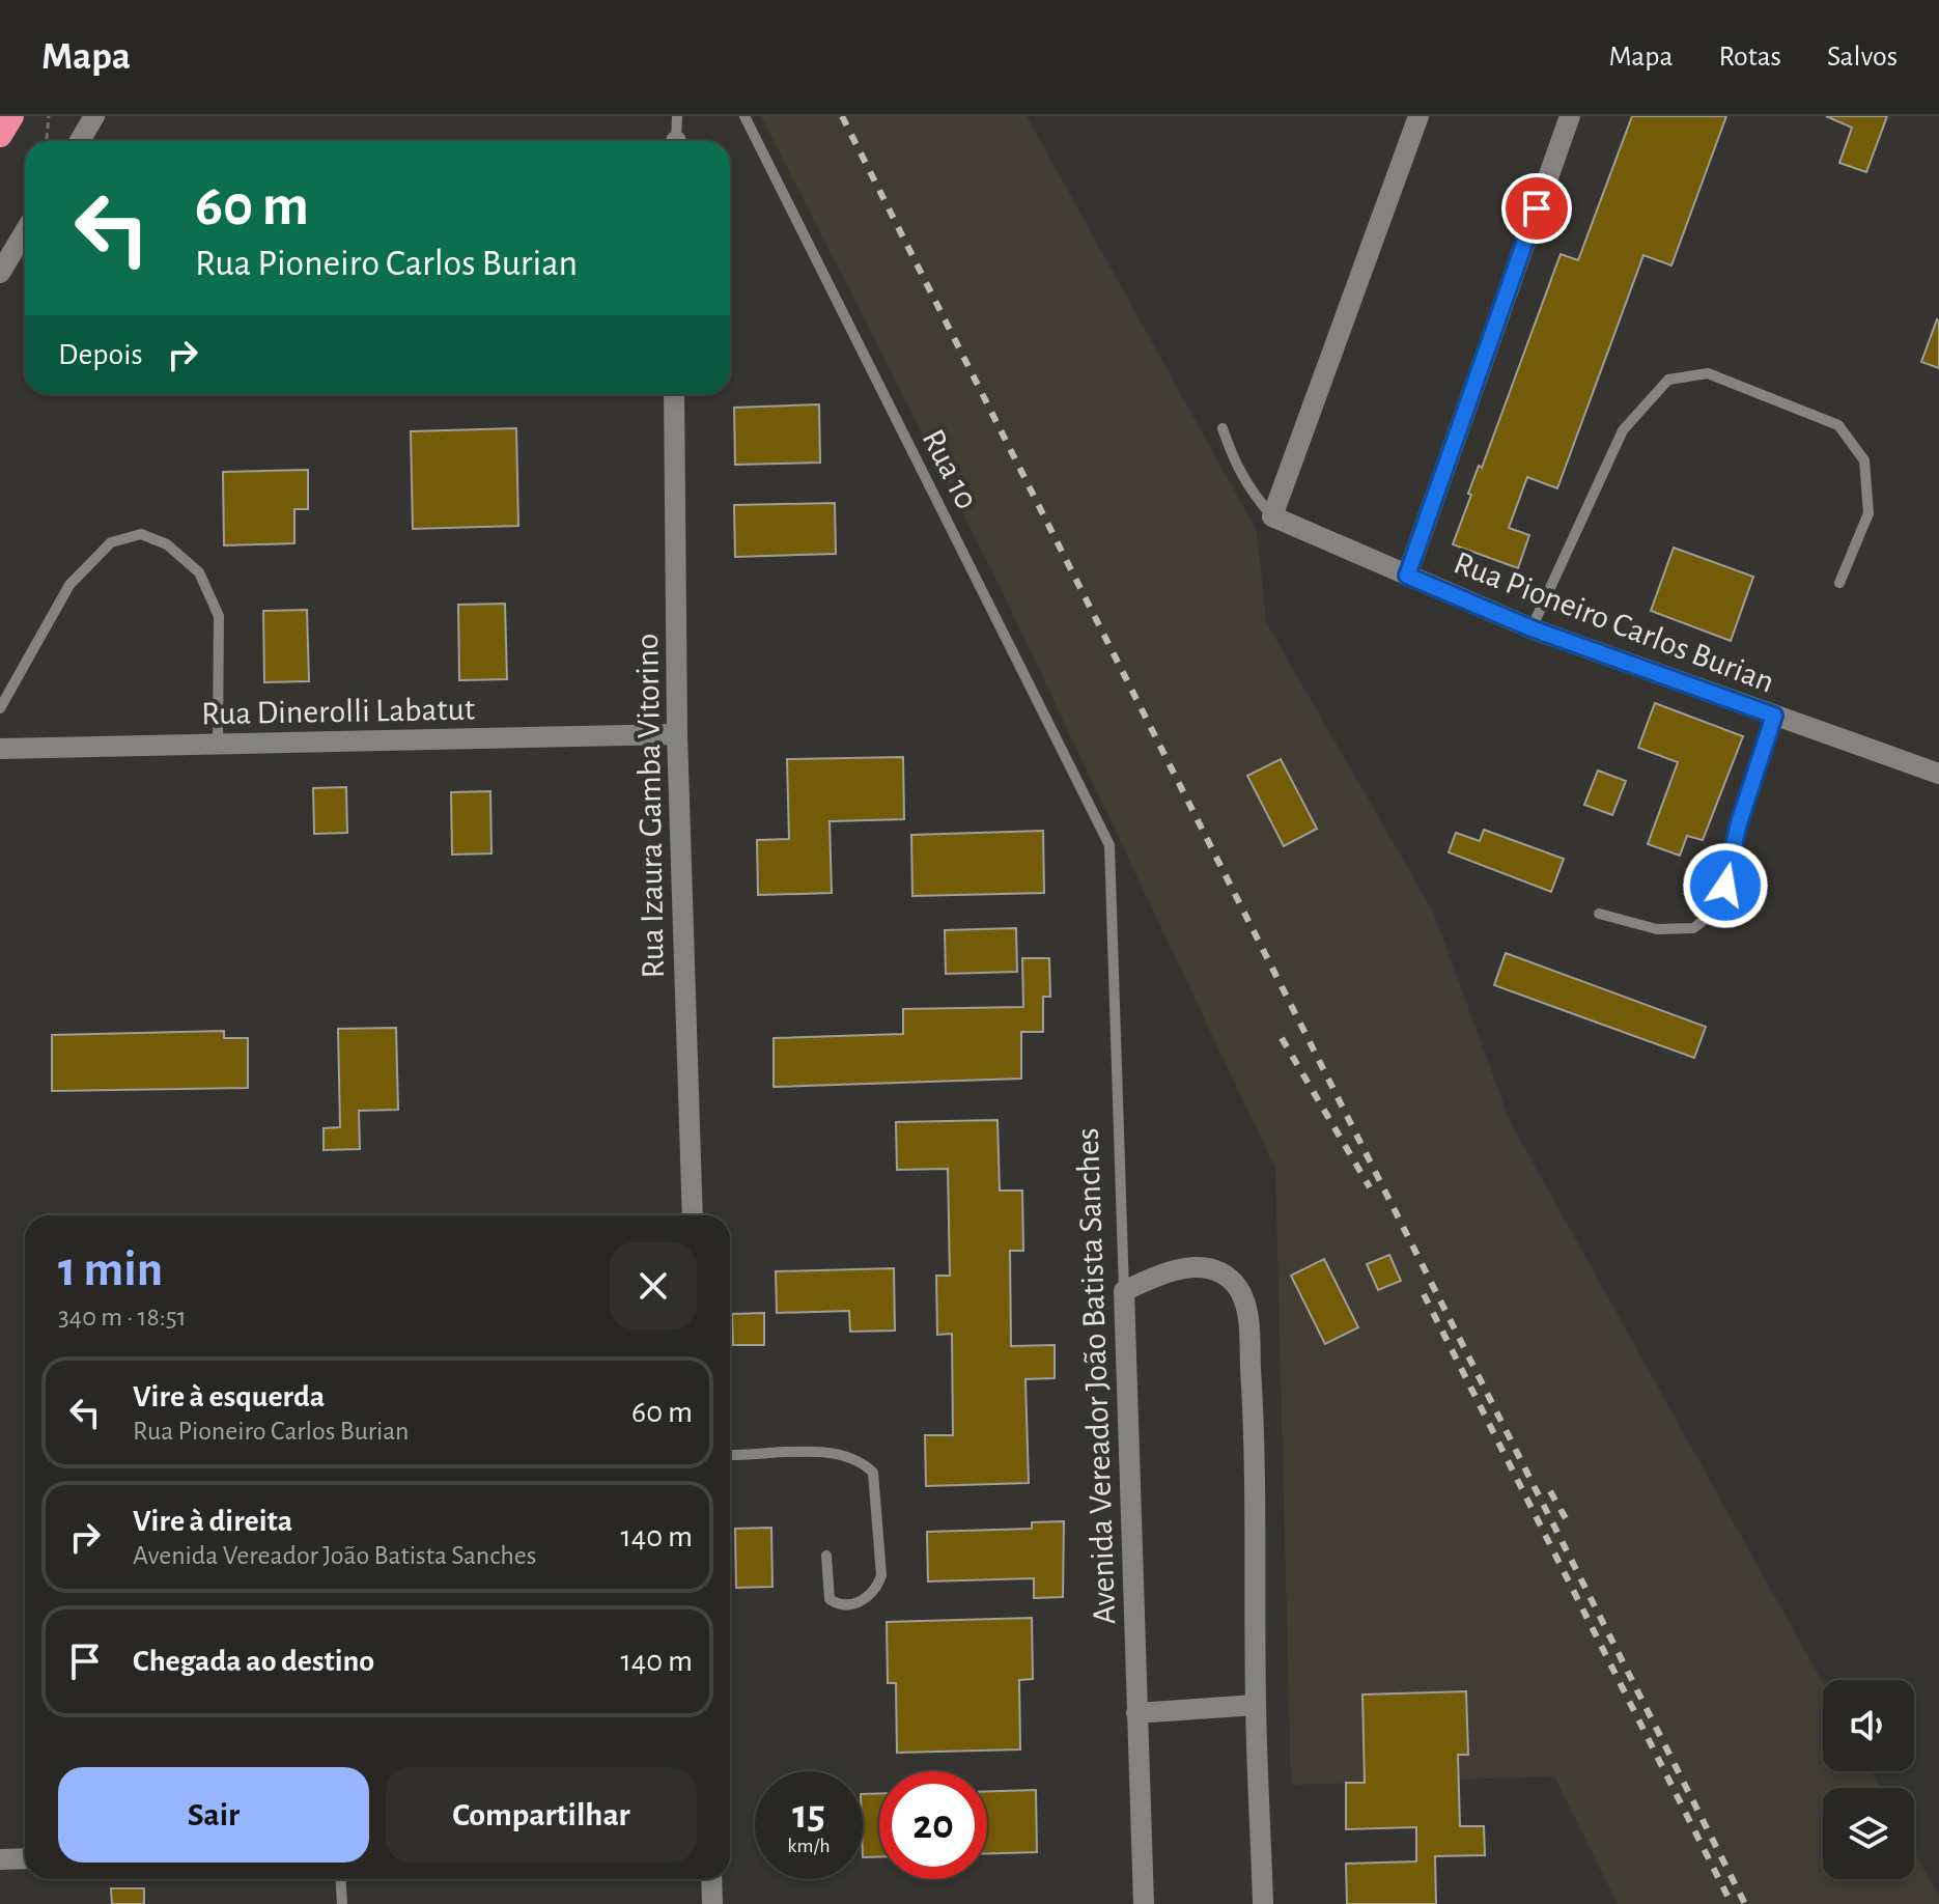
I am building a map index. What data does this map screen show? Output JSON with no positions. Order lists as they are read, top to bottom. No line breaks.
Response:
{"streets":{"street":["Rua Pioneiro Carlos Burian","Rua Dinerolli Labatut","Rua Izaura Gamba Vitorino","Avenida Vereador João Batista Sanches"],"lane":["Rua 10"]},"crossings":[["Rua 10","Avenida Vereador João Batista Sanches"],["Rua Dinerolli Labatut","Rua Izaura Gamba Vitorino"]],"page":{"header":"Mapa","nav":["Mapa","Rotas","Salvos"],"turn":["60 m","Rua Pioneiro Carlos Burian"],"then":"Depois","heading":["1 min","340 m · 18:51"],"list":[{"name":"Vire à esquerda","note":"Rua Pioneiro Carlos Burian","value":"60 m"},{"name":"Vire à direita","note":"Avenida Vereador João Batista Sanches","value":"140 m"},{"name":"Chegada ao destino","value":"140 m"}],"buttons":["Sair","Compartilhar"],"speed":"15 km/h","limit":"20"}}
